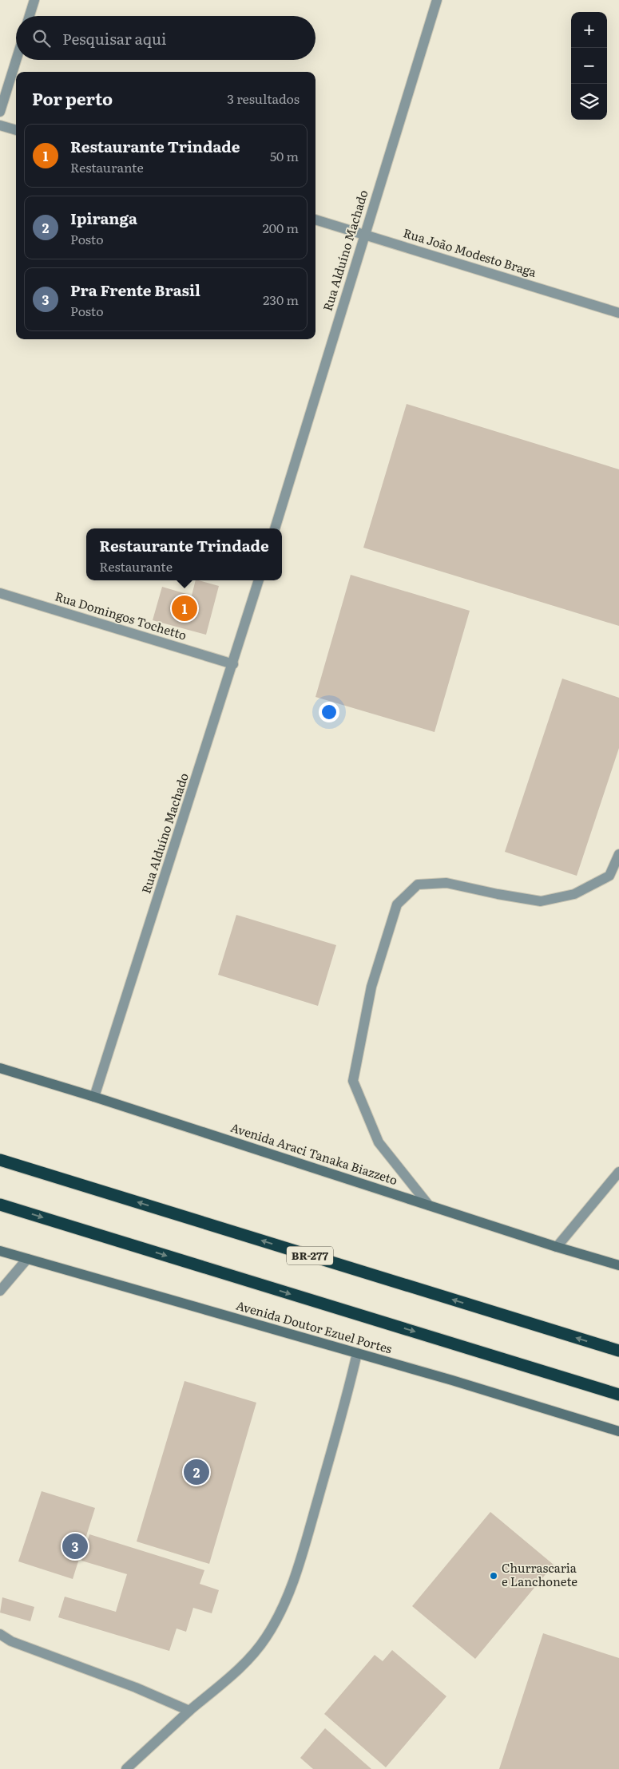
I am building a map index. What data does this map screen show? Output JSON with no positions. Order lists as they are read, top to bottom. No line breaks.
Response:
{"streets":{"highway":["BR-277"],"street":["Rua Alduíno Machado","Rua João Modesto Braga","Rua Domingos Tochetto","Avenida Araci Tanaka Biazzeto","Avenida Doutor Ezuel Portes"]},"crossings":[["Rua Alduíno Machado","Rua João Modesto Braga"],["Rua Alduíno Machado","Rua Domingos Tochetto"],["Rua Alduíno Machado","Avenida Araci Tanaka Biazzeto"]],"places":["Churrascaria e Lanchonete"],"page":{"map_buttons":["+","−"],"search":"Pesquisar aqui","heading":["Por perto","3 resultados"],"list":[{"mark":"1","name":"Restaurante Trindade","note":"Restaurante","value":"50 m"},{"mark":"2","name":"Ipiranga","note":"Posto","value":"200 m"},{"mark":"3","name":"Pra Frente Brasil","note":"Posto","value":"230 m"}],"popup":["Restaurante Trindade","Restaurante"],"pins":["1","2","3"]}}
